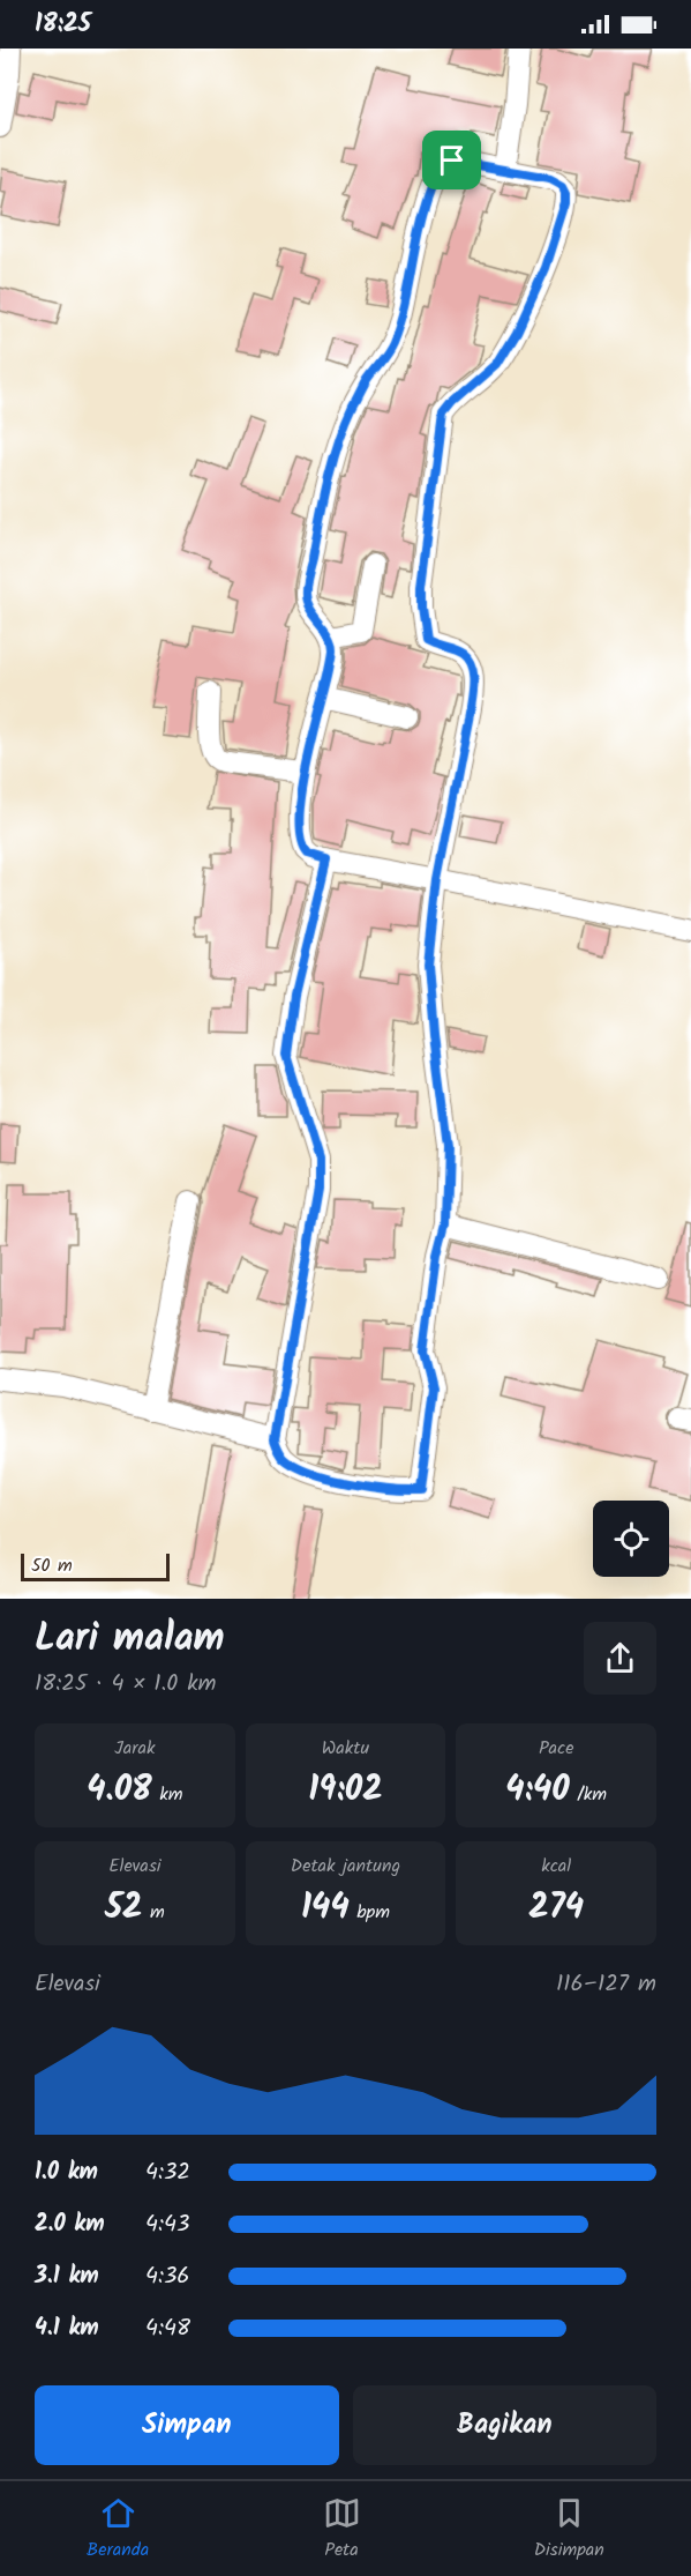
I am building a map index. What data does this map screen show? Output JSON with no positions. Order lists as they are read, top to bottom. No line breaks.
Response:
{"scale_bar":"50 m","page":{"status":"18:25","scale":"50 m","heading":["Lari malam","18:25 · 4 × 1.0 km"],"stats":[["Jarak","4.08 km"],["Waktu","19:02"],["Pace","4:40 /km"],["Elevasi","52 m"],["Detak jantung","144 bpm"],["kcal","274"]],"chart":["Elevasi","116–127 m"],"list":[{"name":"1.0 km","note":"4:32"},{"name":"2.0 km","note":"4:43"},{"name":"3.1 km","note":"4:36"},{"name":"4.1 km","note":"4:48"}],"buttons":["Simpan","Bagikan"],"tabs":["Beranda","Peta","Disimpan"]}}
